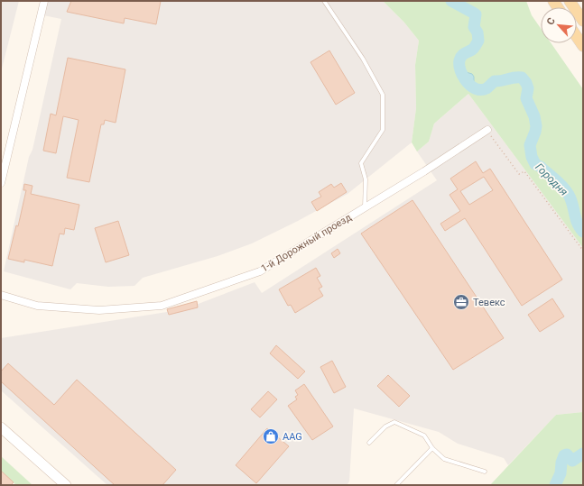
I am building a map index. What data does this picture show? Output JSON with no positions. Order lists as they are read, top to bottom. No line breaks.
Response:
{"streets":{"street":["1-й Дорожный проезд"]},"water":["Городня"],"places":{"office":["Тевекс"],"shop":["AAG"]},"north":"top left"}
